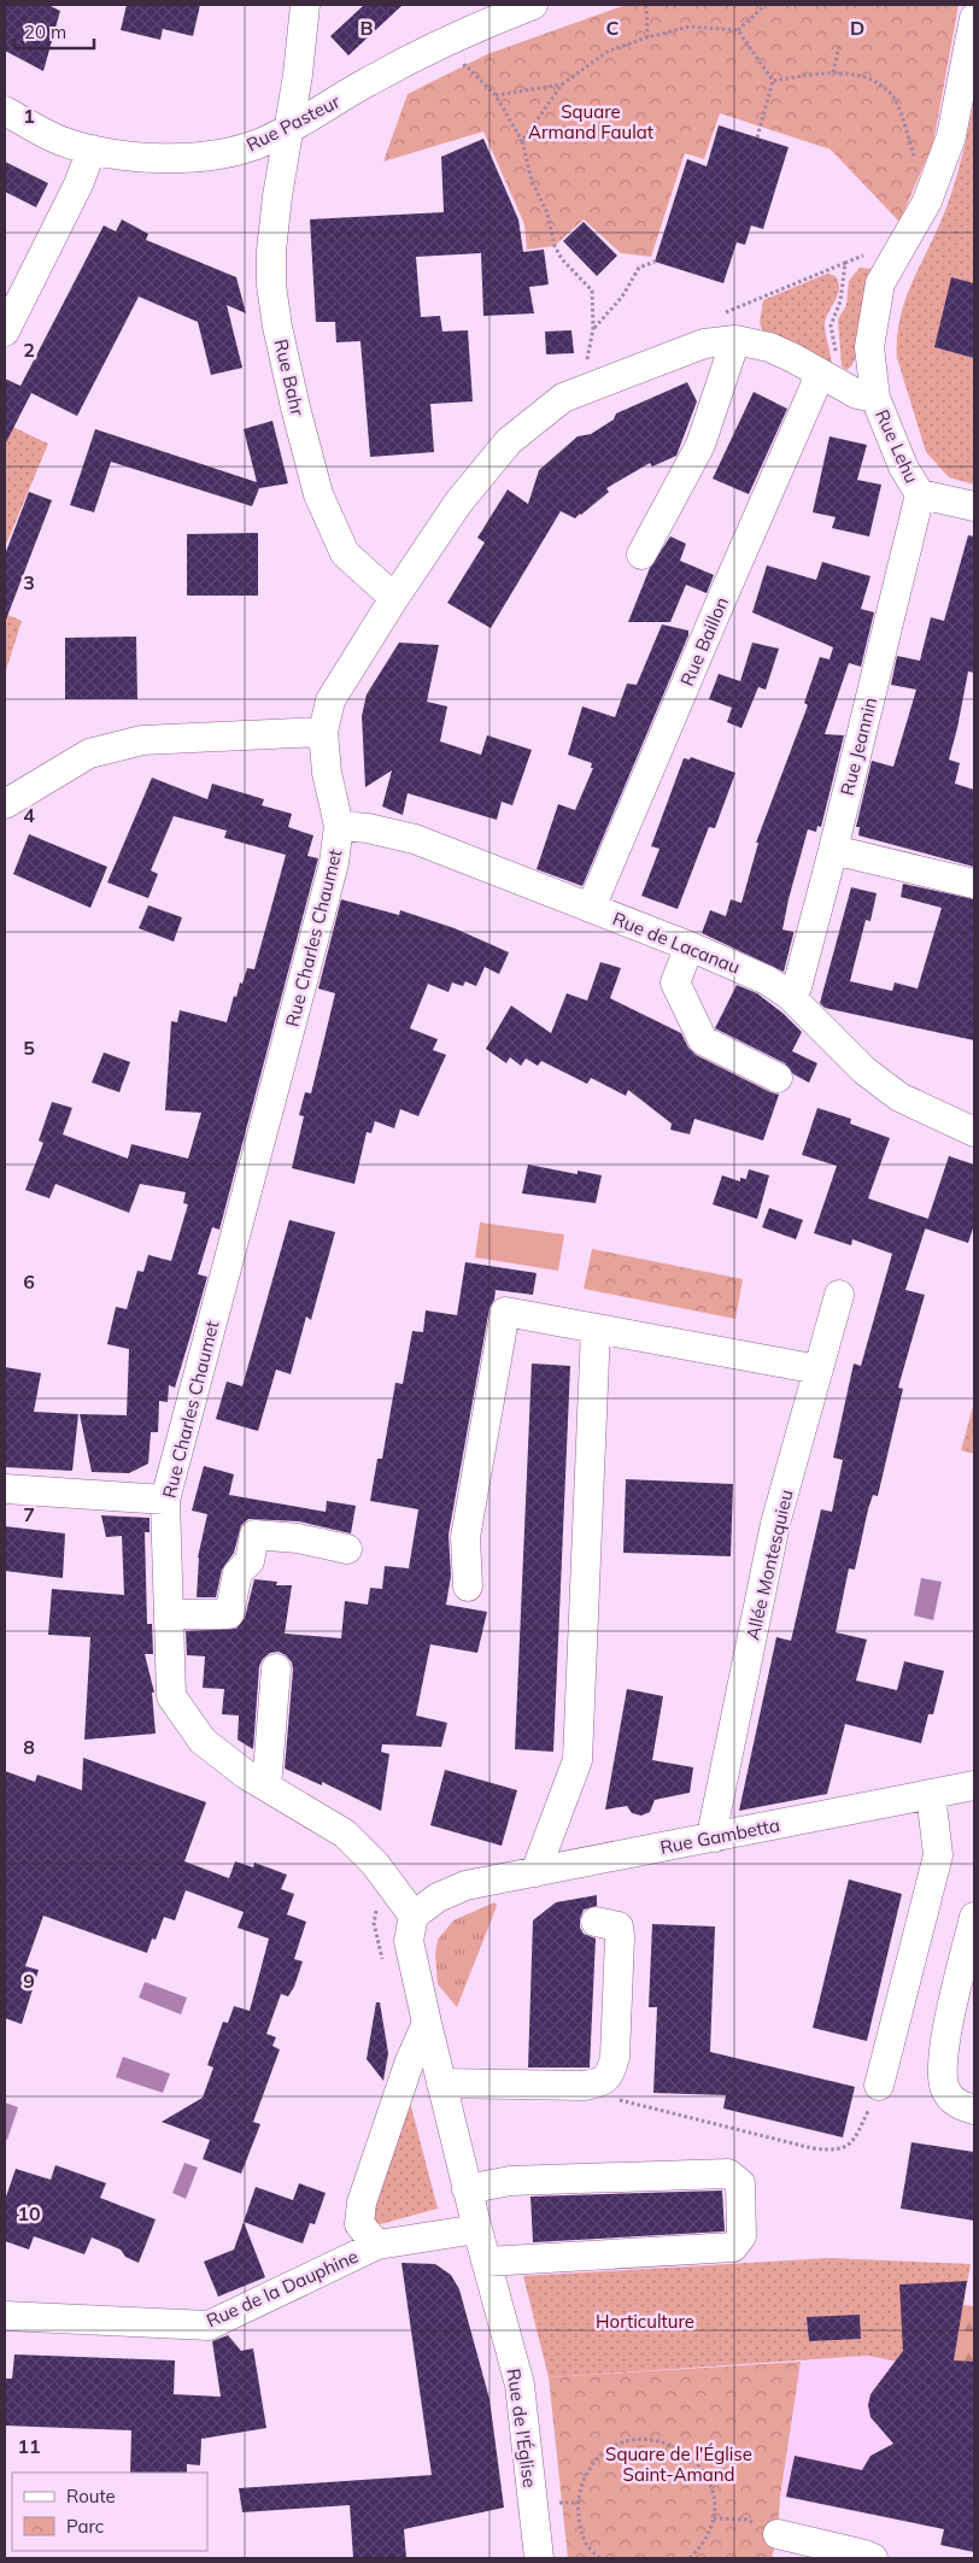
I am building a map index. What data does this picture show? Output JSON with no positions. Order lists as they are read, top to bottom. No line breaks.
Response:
{"streets":{"street":["Rue Pasteur","Rue Bahr","Rue Lehu","Rue Baillon","Rue Jeannin","Rue Charles Chaumet","Rue de Lacanau","Allée Montesquieu","Rue Gambetta","Rue de la Dauphine","Rue de l'Église"]},"crossings":[["Rue Pasteur","Rue Bahr"],["Rue Bahr","Rue Charles Chaumet"],["Rue Lehu","Rue Jeannin"],["Rue Lehu","Rue Charles Chaumet"],["Rue Baillon","Rue Charles Chaumet"],["Rue Baillon","Rue de Lacanau"],["Rue Jeannin","Rue de Lacanau"],["Rue Charles Chaumet","Rue de Lacanau"],["Rue Charles Chaumet","Rue Gambetta"],["Rue Charles Chaumet","Rue de l'Église"],["Allée Montesquieu","Rue Gambetta"],["Rue Gambetta","Rue de l'Église"],["Rue de la Dauphine","Rue de l'Église"]],"parks":["Square Armand Faulat","Horticulture","Square de l'Église Saint-Amand"],"legend":["Route","Parc"],"scale_bar":"20 m","grid":{"columns":["B","C","D"],"rows":["1","2","3","4","5","6","7","8","9","10","11"]}}
